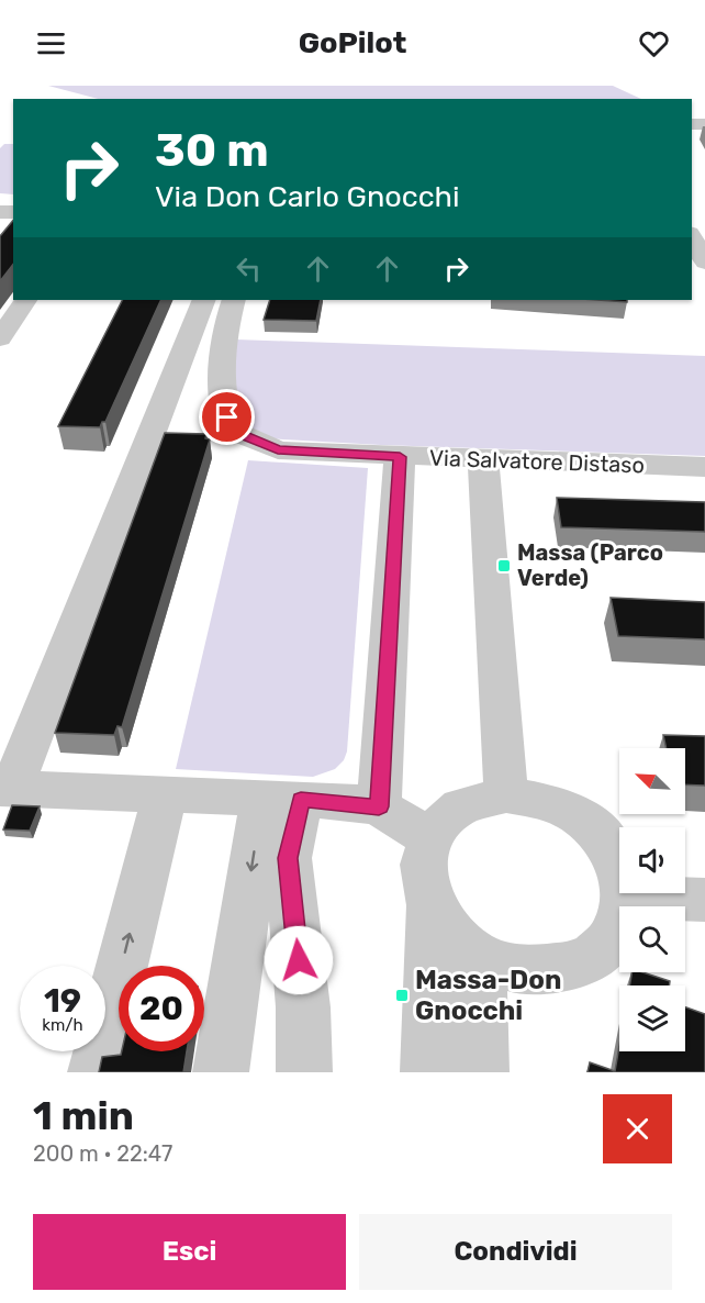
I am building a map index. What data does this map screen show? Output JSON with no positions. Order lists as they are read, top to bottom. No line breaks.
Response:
{"streets":{"street":["Via Salvatore Distaso"]},"places":{"transit":["Massa (Parco Verde)","Massa-Don Gnocchi"]},"north":"top left","page":{"header":"GoPilot","turn":["30 m","Via Don Carlo Gnocchi"],"speed":"19 km/h","limit":"20","heading":["1 min","200 m · 22:47"],"buttons":["Esci","Condividi"]}}
